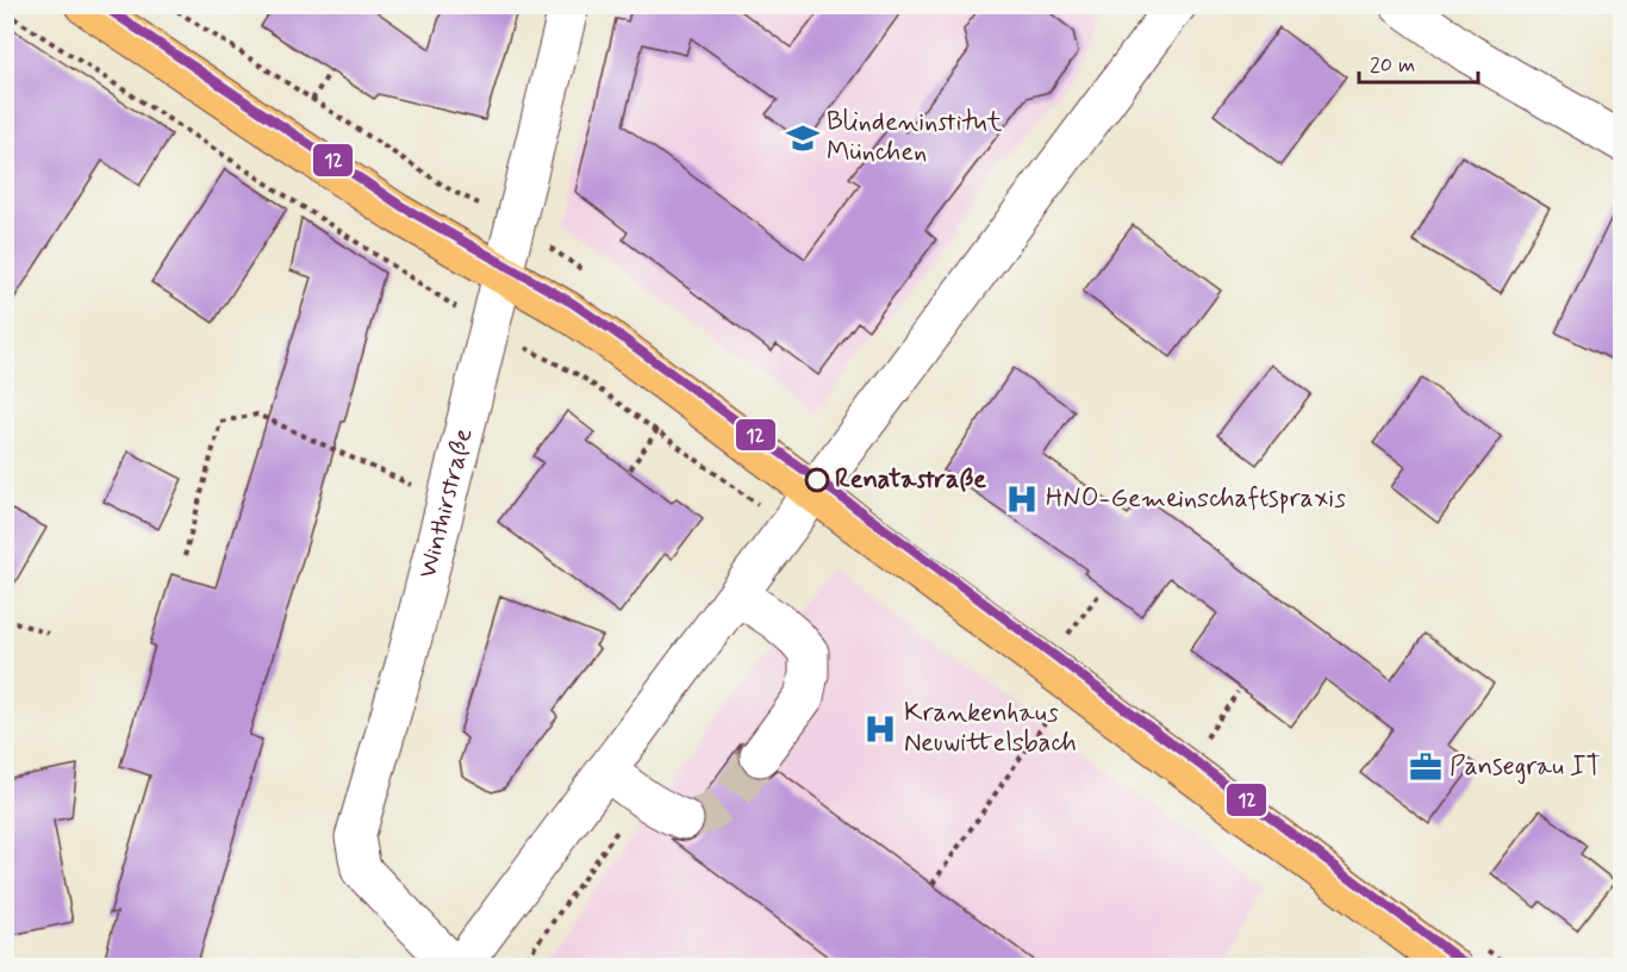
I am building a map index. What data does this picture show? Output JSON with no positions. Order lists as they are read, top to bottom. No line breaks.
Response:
{"streets":{"street":["Winthirstraße"]},"places":{"school or university":["Blindeninstitut München"],"other":["Renatastraße"],"hospital":["HNO-Gemeinschaftspraxis","Krankenhaus Neuwittelsbach"],"office":["Pansegrau IT"]},"lines":["transit line 12"],"scale_bar":"20 m"}
